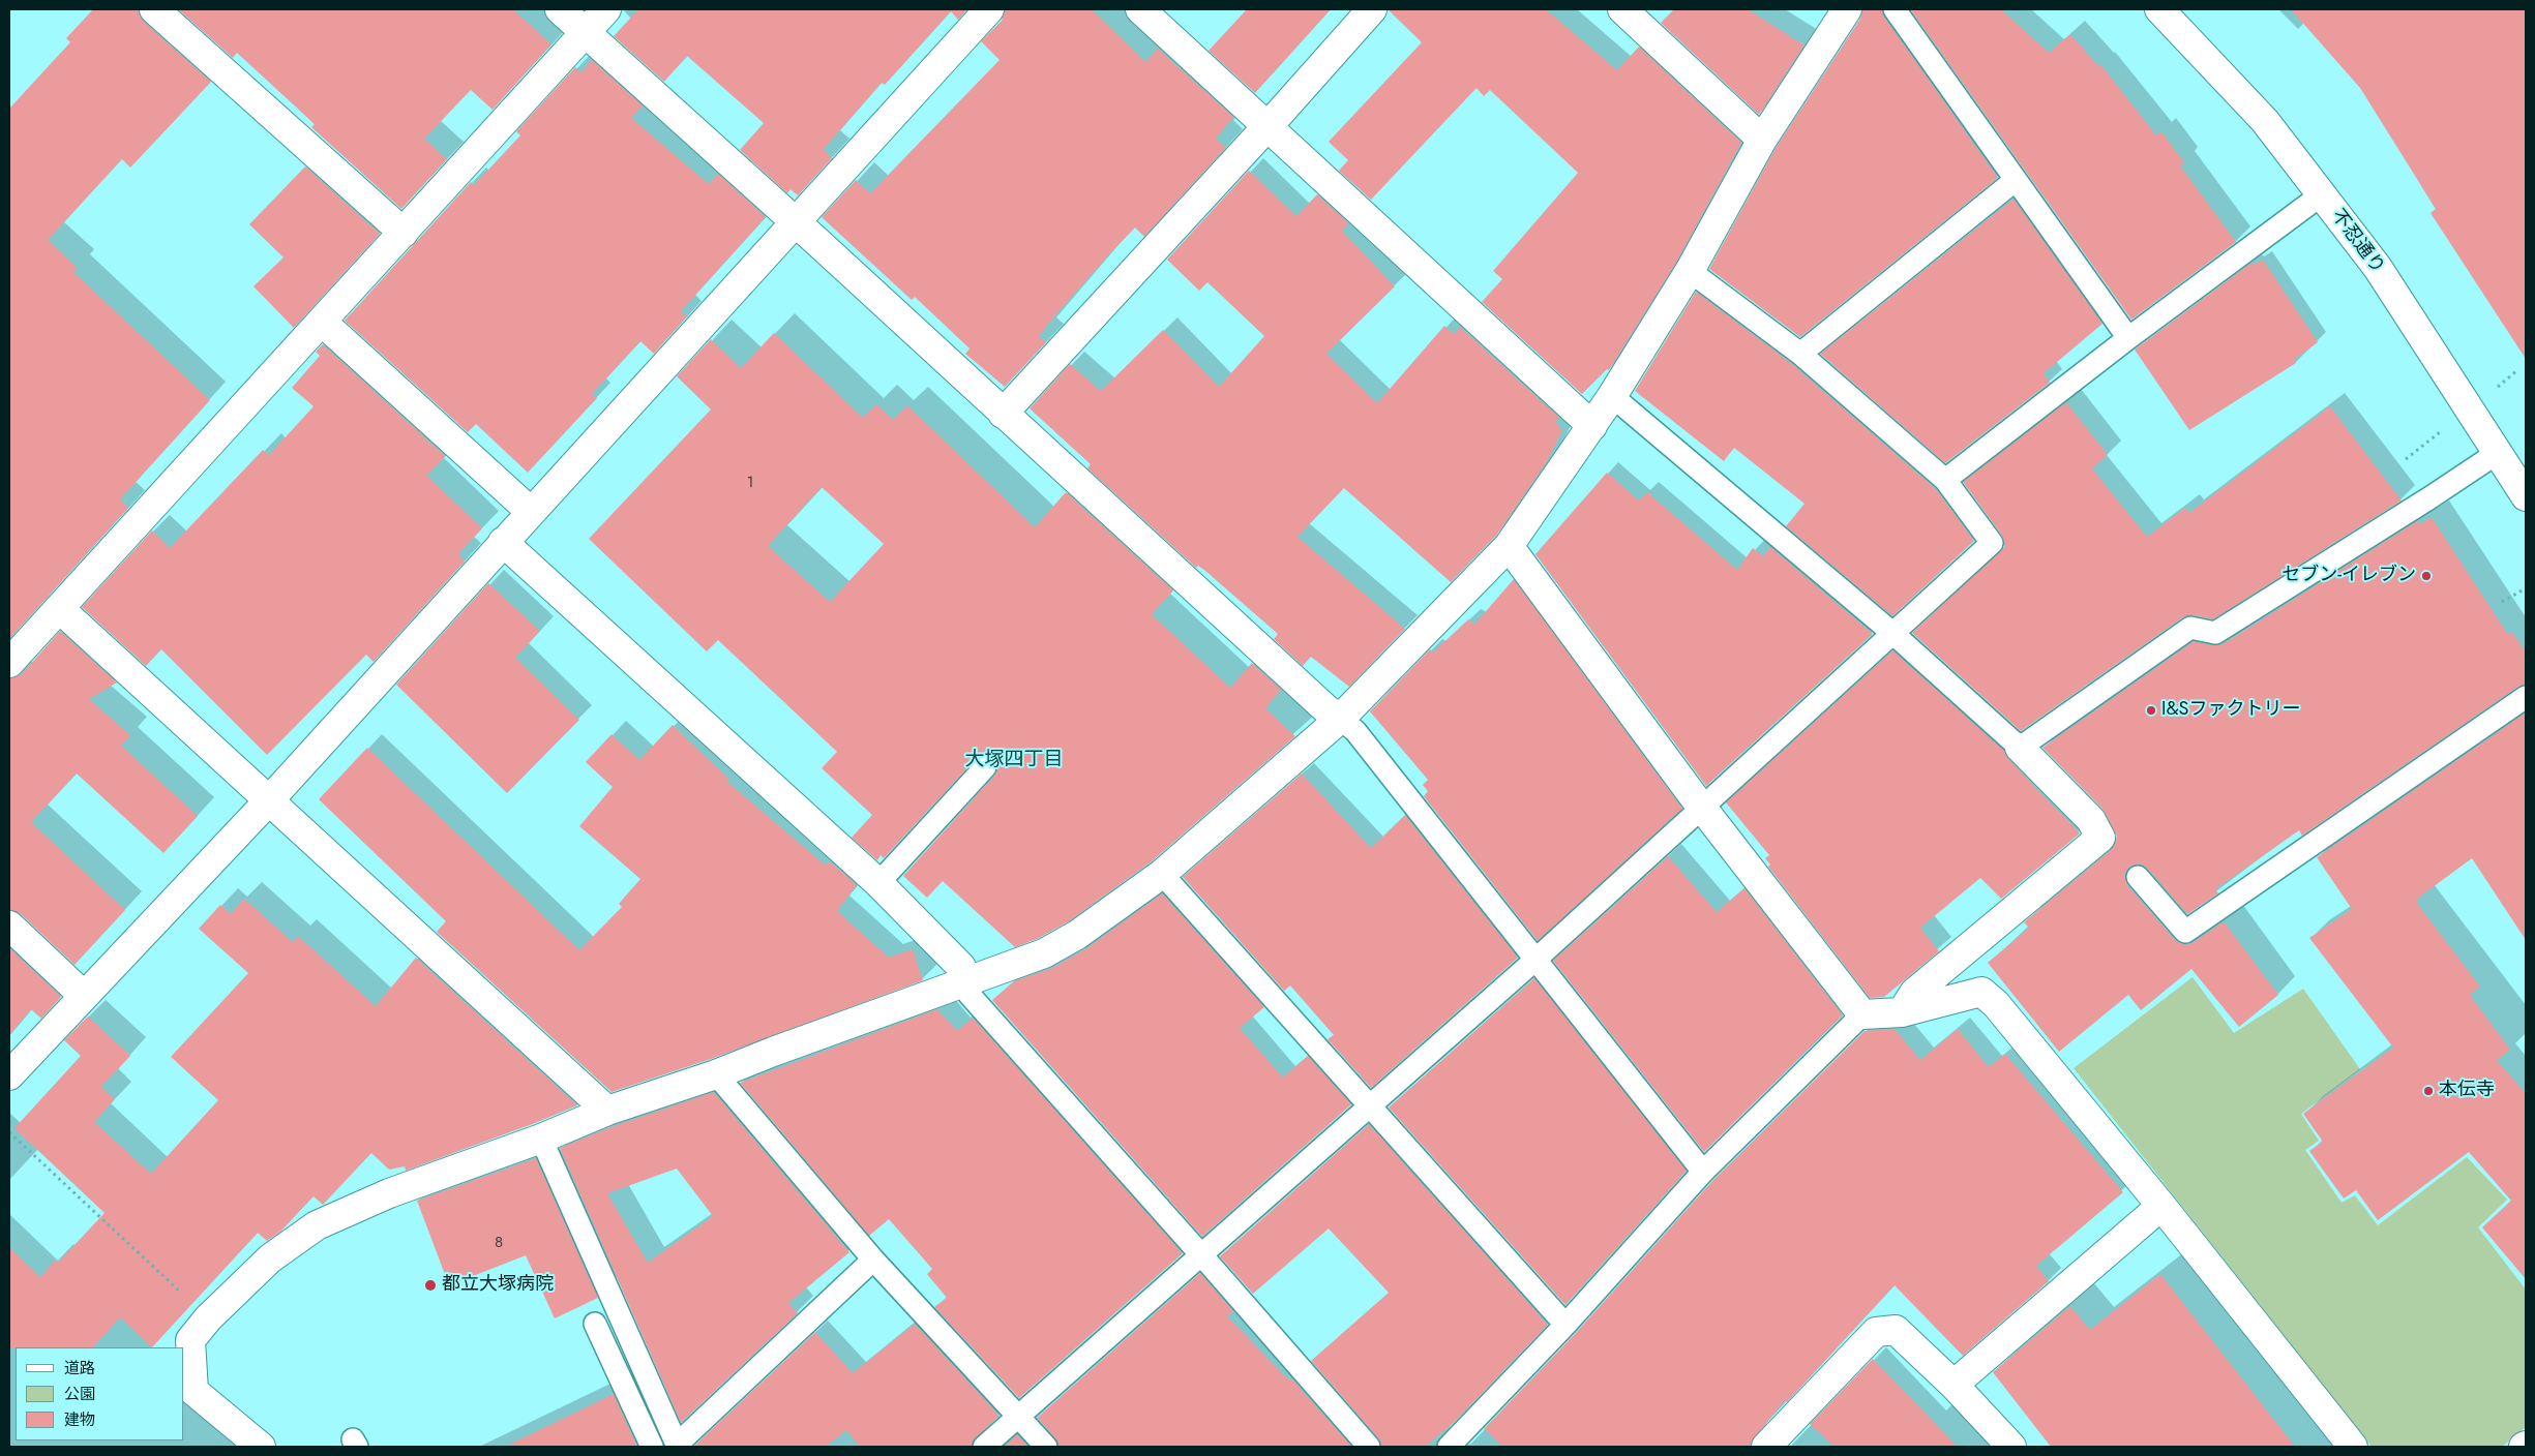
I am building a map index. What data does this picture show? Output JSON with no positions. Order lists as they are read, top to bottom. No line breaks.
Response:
{"streets":{"street":["不忍通り"]},"districts":["大塚四丁目"],"places":["セブン-イレブン","I&Sファクトリー","本伝寺","都立大塚病院"],"house_numbers":["1","8"],"legend":["道路","公園","建物"]}
